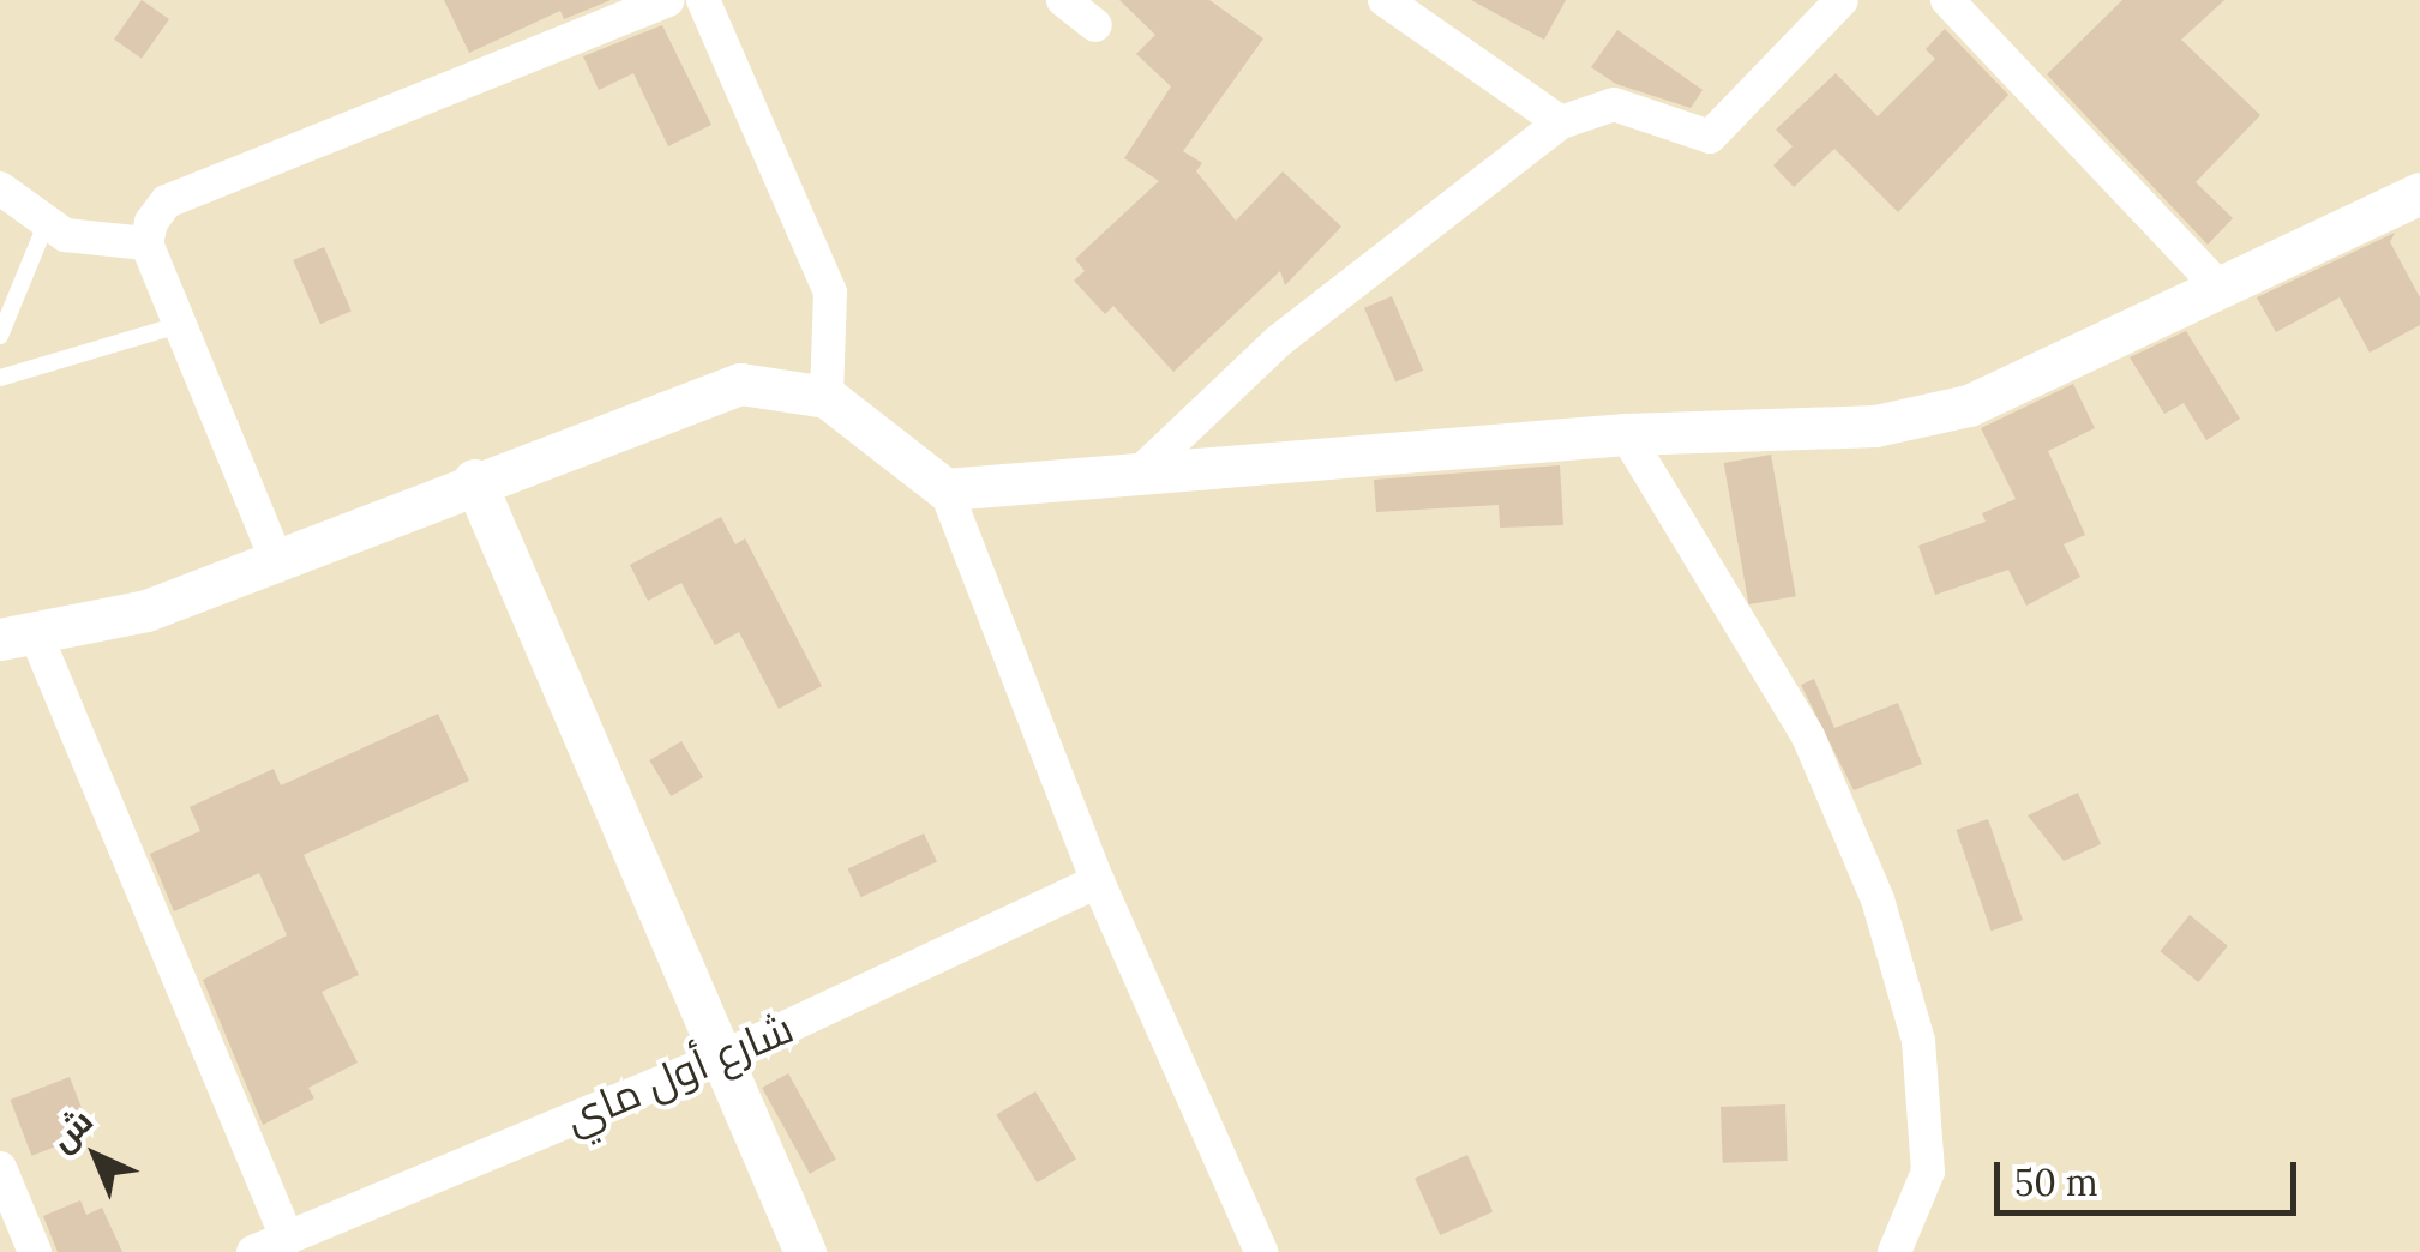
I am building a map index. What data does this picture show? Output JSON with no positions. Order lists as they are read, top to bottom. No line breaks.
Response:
{"streets":{"street":["شارع أول ماي"]},"scale_bar":"50 m","north":"top left"}
